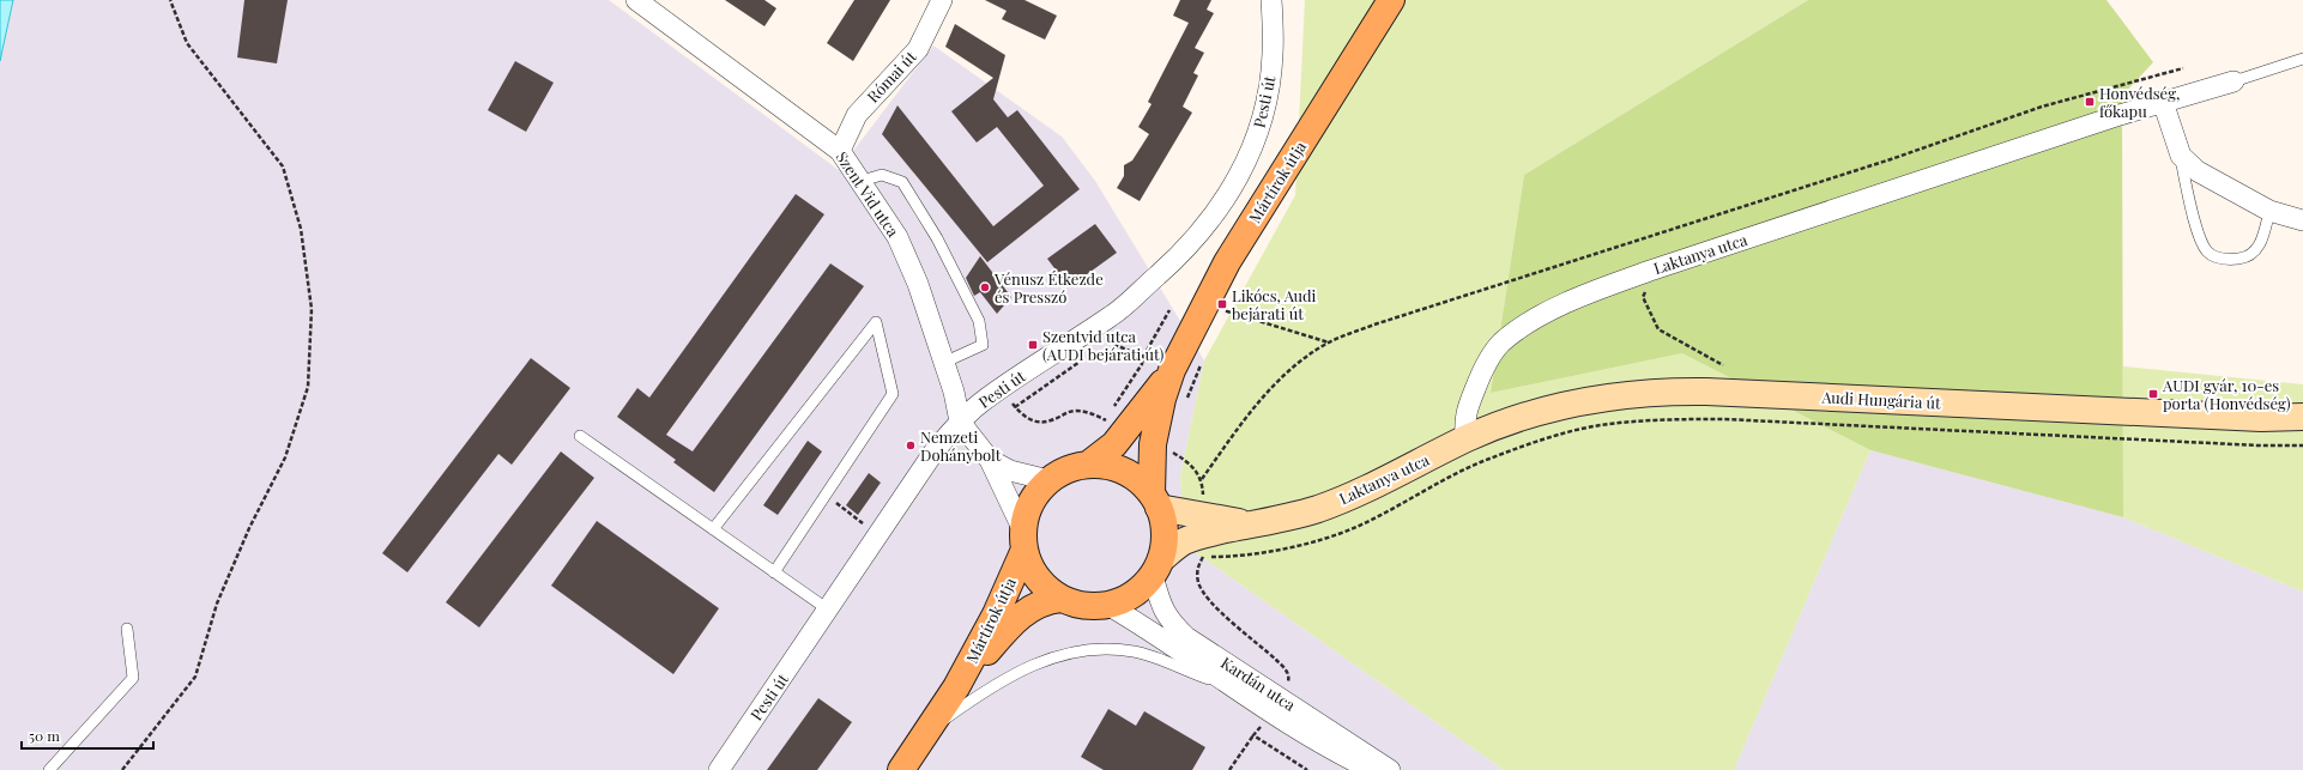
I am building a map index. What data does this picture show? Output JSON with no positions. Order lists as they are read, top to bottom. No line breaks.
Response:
{"streets":{"main road":["Mártírok útja"],"street":["Római út","Pesti út","Szent Vid utca","Laktanya utca","Audi Hungária út","Kardán utca"]},"crossings":[["Római út","Szent Vid utca"],["Pesti út","Szent Vid utca"],["Mártírok útja","Laktanya utca"],["Mártírok útja","Kardán utca"],["Laktanya utca","Audi Hungária út"],["Laktanya utca","Kardán utca"]],"places":{"transit":["Honvédség, főkapu","Likócs, Audi bejárati út","Szentvid utca (AUDI bejárati út)","AUDI gyár, 10-es porta (Honvédség)"],"other":["Vénusz Étkezde és Presszó","Nemzeti Dohánybolt"]},"scale_bar":"50 m"}
